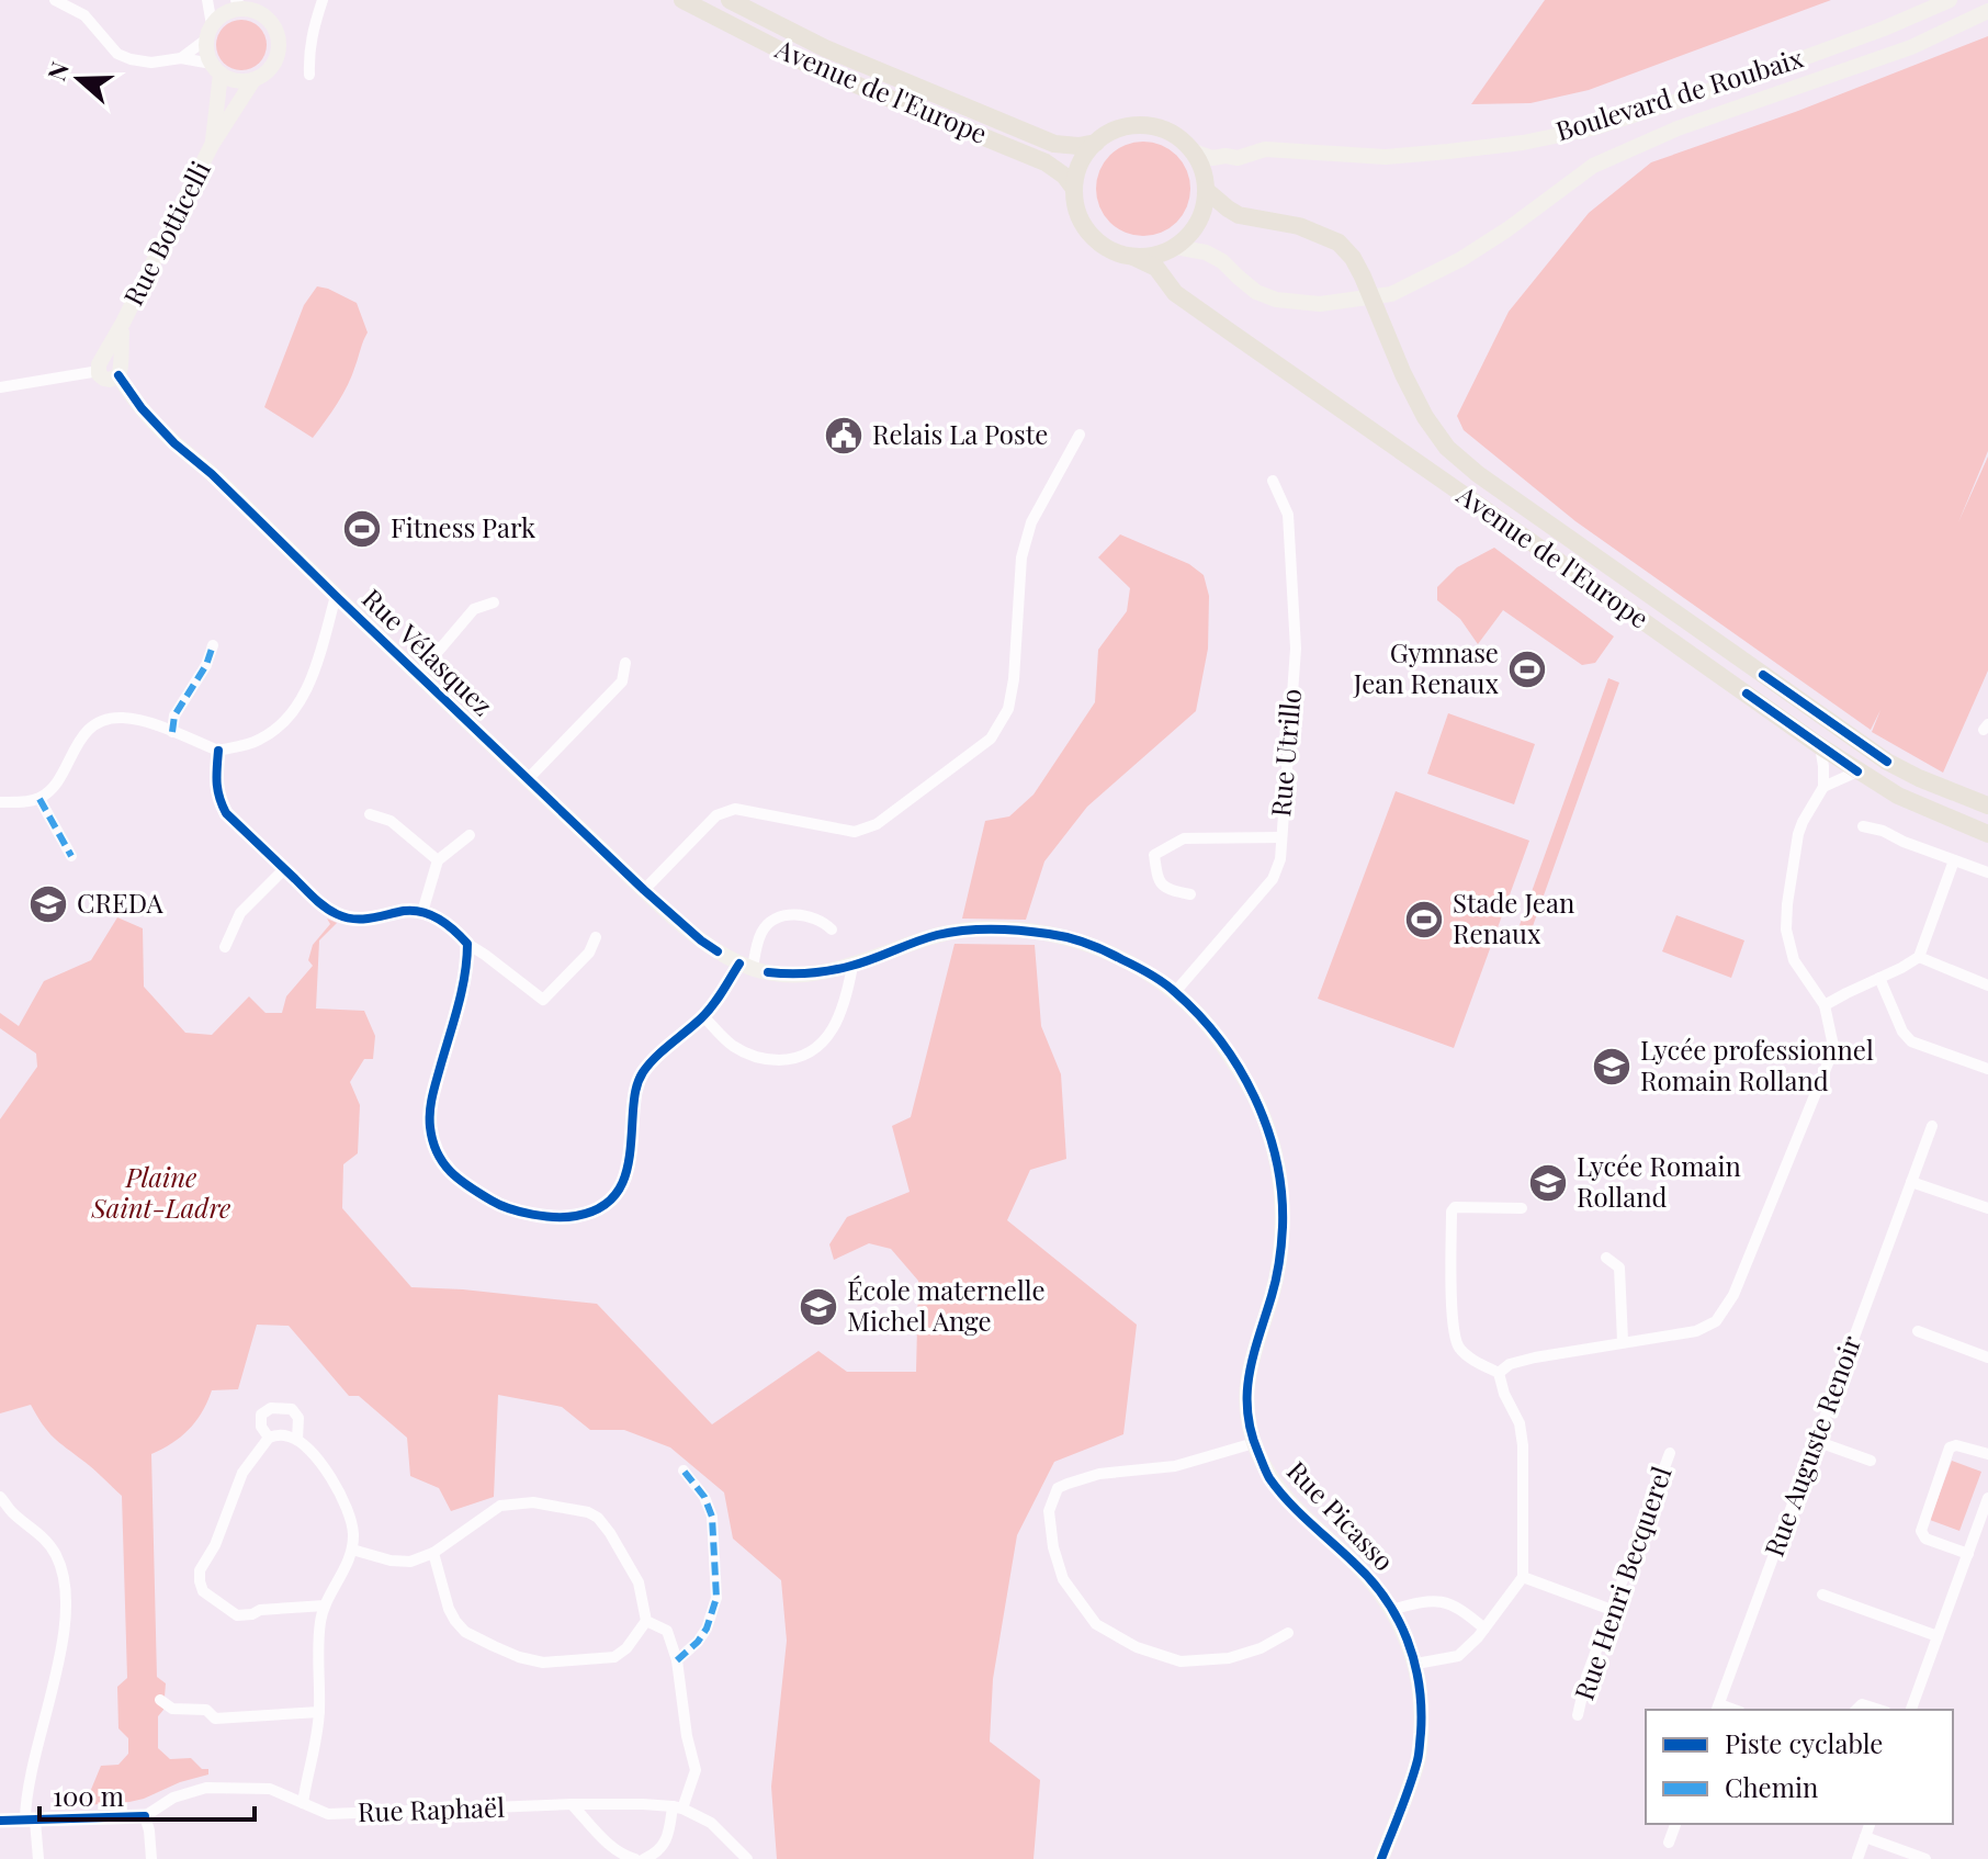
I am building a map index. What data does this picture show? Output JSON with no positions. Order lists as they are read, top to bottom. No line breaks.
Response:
{"streets":{"main road":["Avenue de l'Europe"],"street":["Boulevard de Roubaix","Rue Botticelli","Rue Vélasquez","Rue Utrillo","Rue Auguste Renoir","Rue Picasso","Rue Henri Becquerel","Rue Raphaël"]},"crossings":[["Avenue de l'Europe","Boulevard de Roubaix"],["Rue Botticelli","Rue Vélasquez"],["Rue Vélasquez","Rue Picasso"],["Rue Utrillo","Rue Picasso"]],"parks":["Plaine Saint-Ladre"],"places":{"public building":["Relais La Poste"],"sports":["Fitness Park","Gymnase Jean Renaux","Stade Jean Renaux"],"school or university":["CREDA","Lycée professionnel Romain Rolland","Lycée Romain Rolland","École maternelle Michel Ange"]},"legend":["Piste cyclable","Chemin"],"scale_bar":"100 m","north":"left"}
